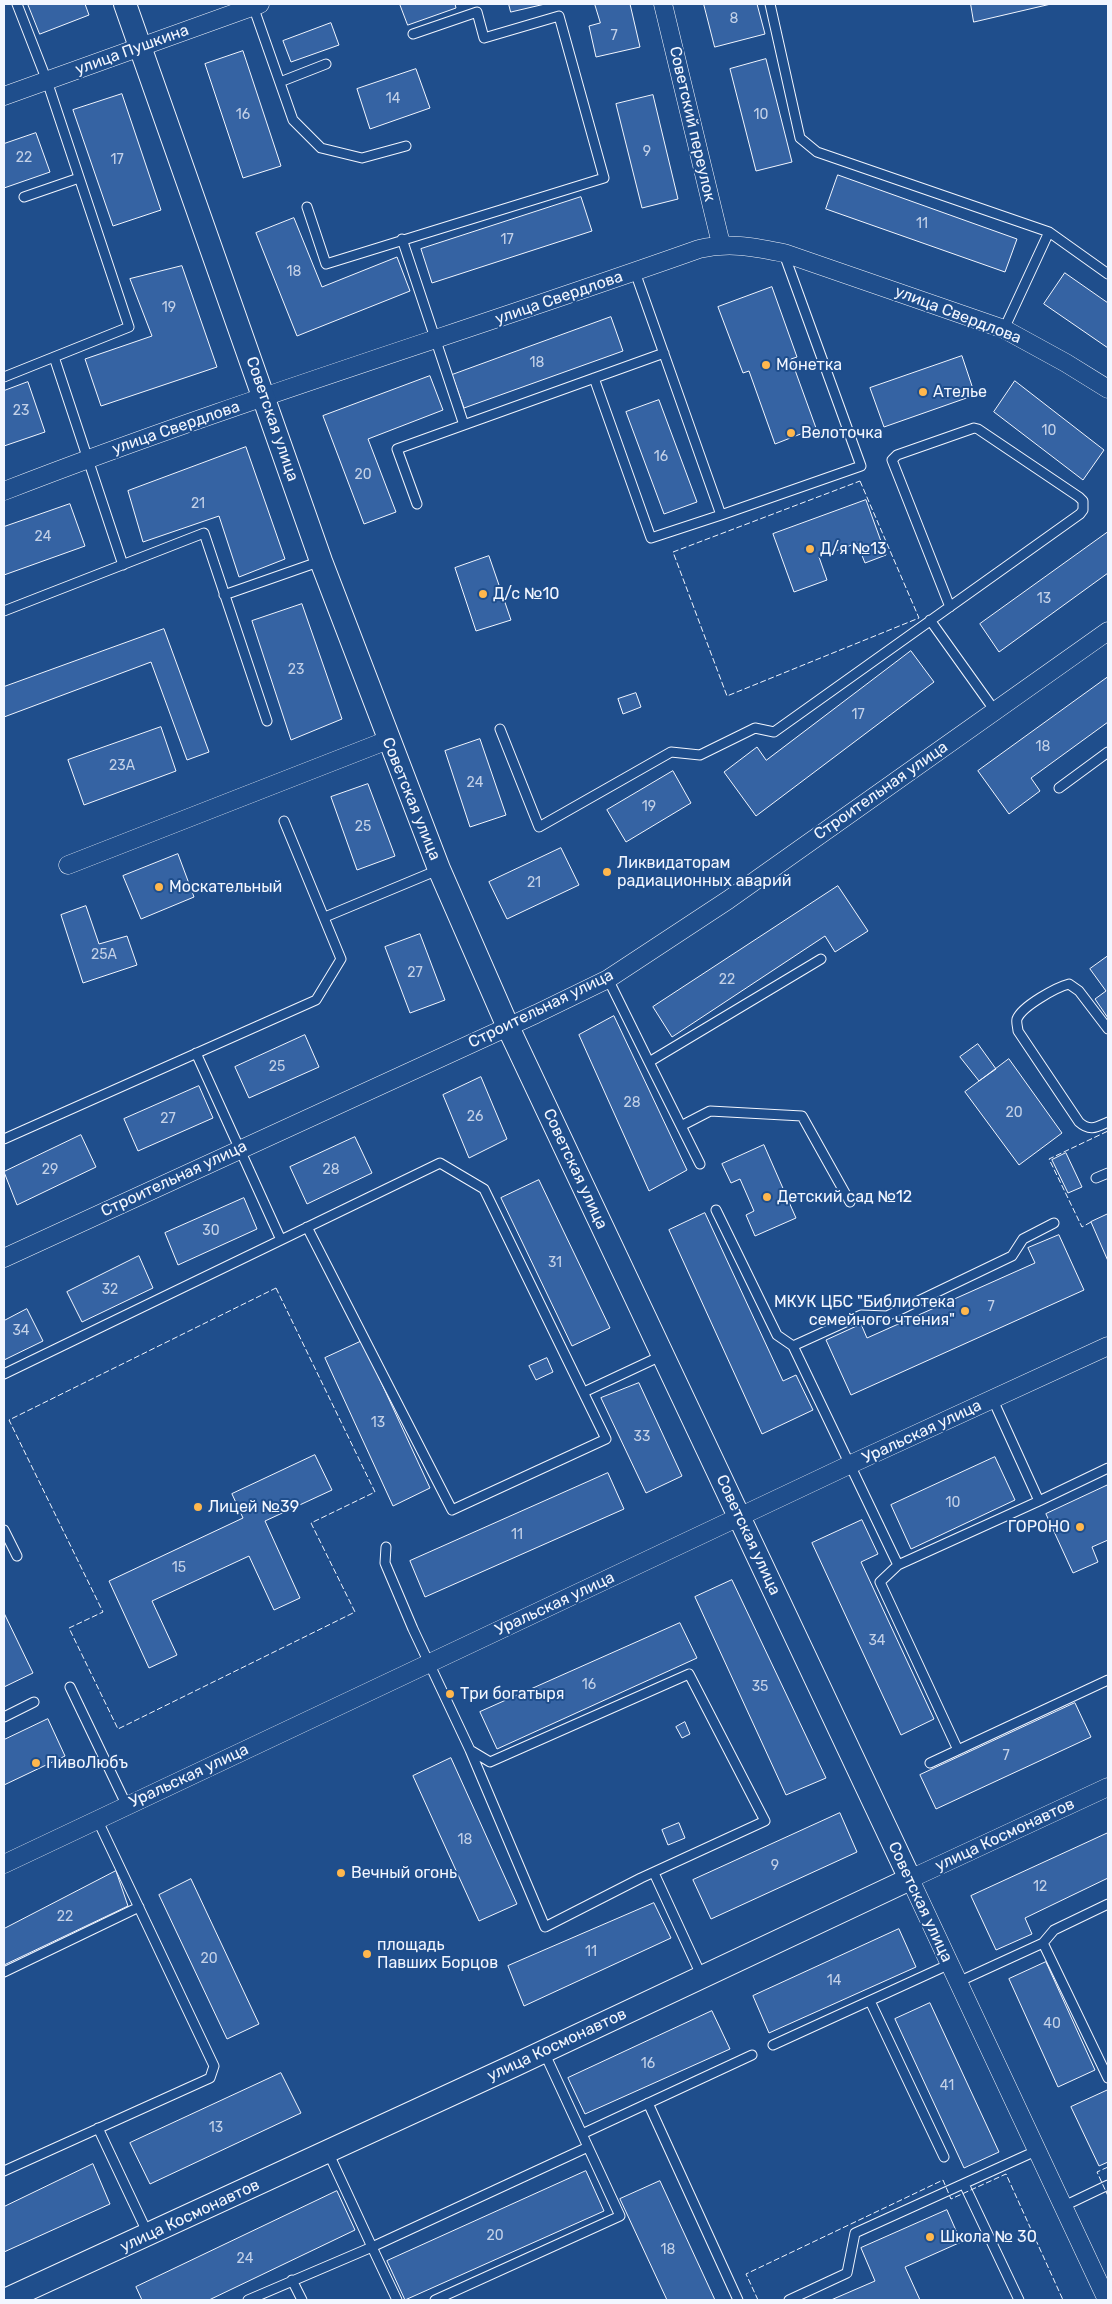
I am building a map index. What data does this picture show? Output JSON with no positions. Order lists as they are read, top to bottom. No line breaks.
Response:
{"streets":{"street":["улица Пушкина","Советский переулок","улица Свердлова","Советская улица","Строительная улица","Уральская улица","улица Космонавтов"]},"crossings":[["улица Пушкина","Советская улица"],["Советский переулок","улица Свердлова"],["улица Свердлова","Советская улица"],["Советская улица","Строительная улица"],["Советская улица","Уральская улица"],["Советская улица","улица Космонавтов"]],"places":["Монетка","Ателье","Велоточка","Д/я №13","Д/с №10","Ликвидаторам радиационных аварий","Москательный","Детский сад №12","МКУК ЦБС \"Библиотека семейного чтения\"","Лицей №39","ГОРОНО","Три богатыря","ПивоЛюбъ","Вечный огонь","площадь Павших Борцов","Школа № 30"],"house_numbers":["8","7","14","16","10","9","22","17","11","17","18","19","18","23","10","16","20","21","24","13","23","17","18","23А","24","19","25","21","25А","27","22","25","28","20","26","27","29","28","30","31","32","7","34","13","33","10","11","15","34","16","35","7","18","9","12","22","11","20","14","40","16","41","13","20","18","24"]}
